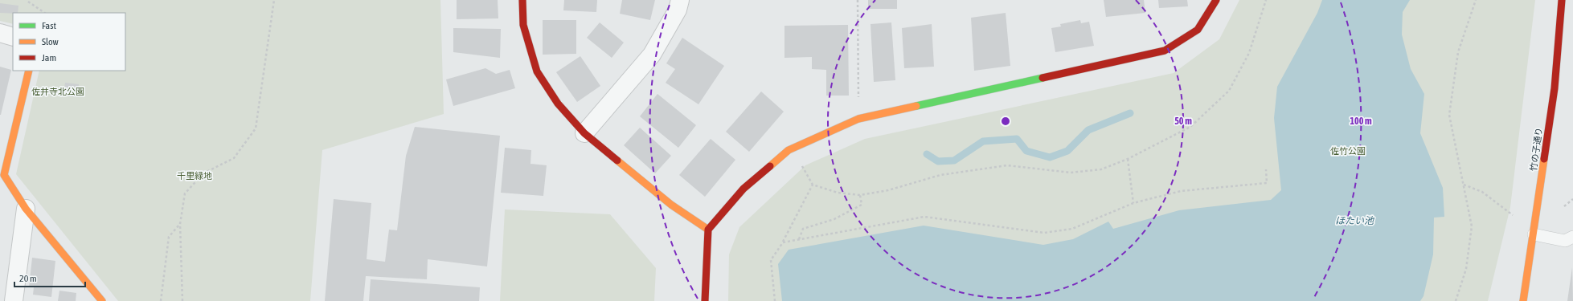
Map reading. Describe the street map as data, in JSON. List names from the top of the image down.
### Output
{
  "streets": {
    "street": ["竹の子通り"]
  },
  "water": ["ほたい池"],
  "parks": ["佐井寺北公園", "佐竹公園", "千里緑地"],
  "legend": ["Fast", "Slow", "Jam"],
  "scale_bar": "20 m",
  "rings": ["50 m", "100 m"]
}
